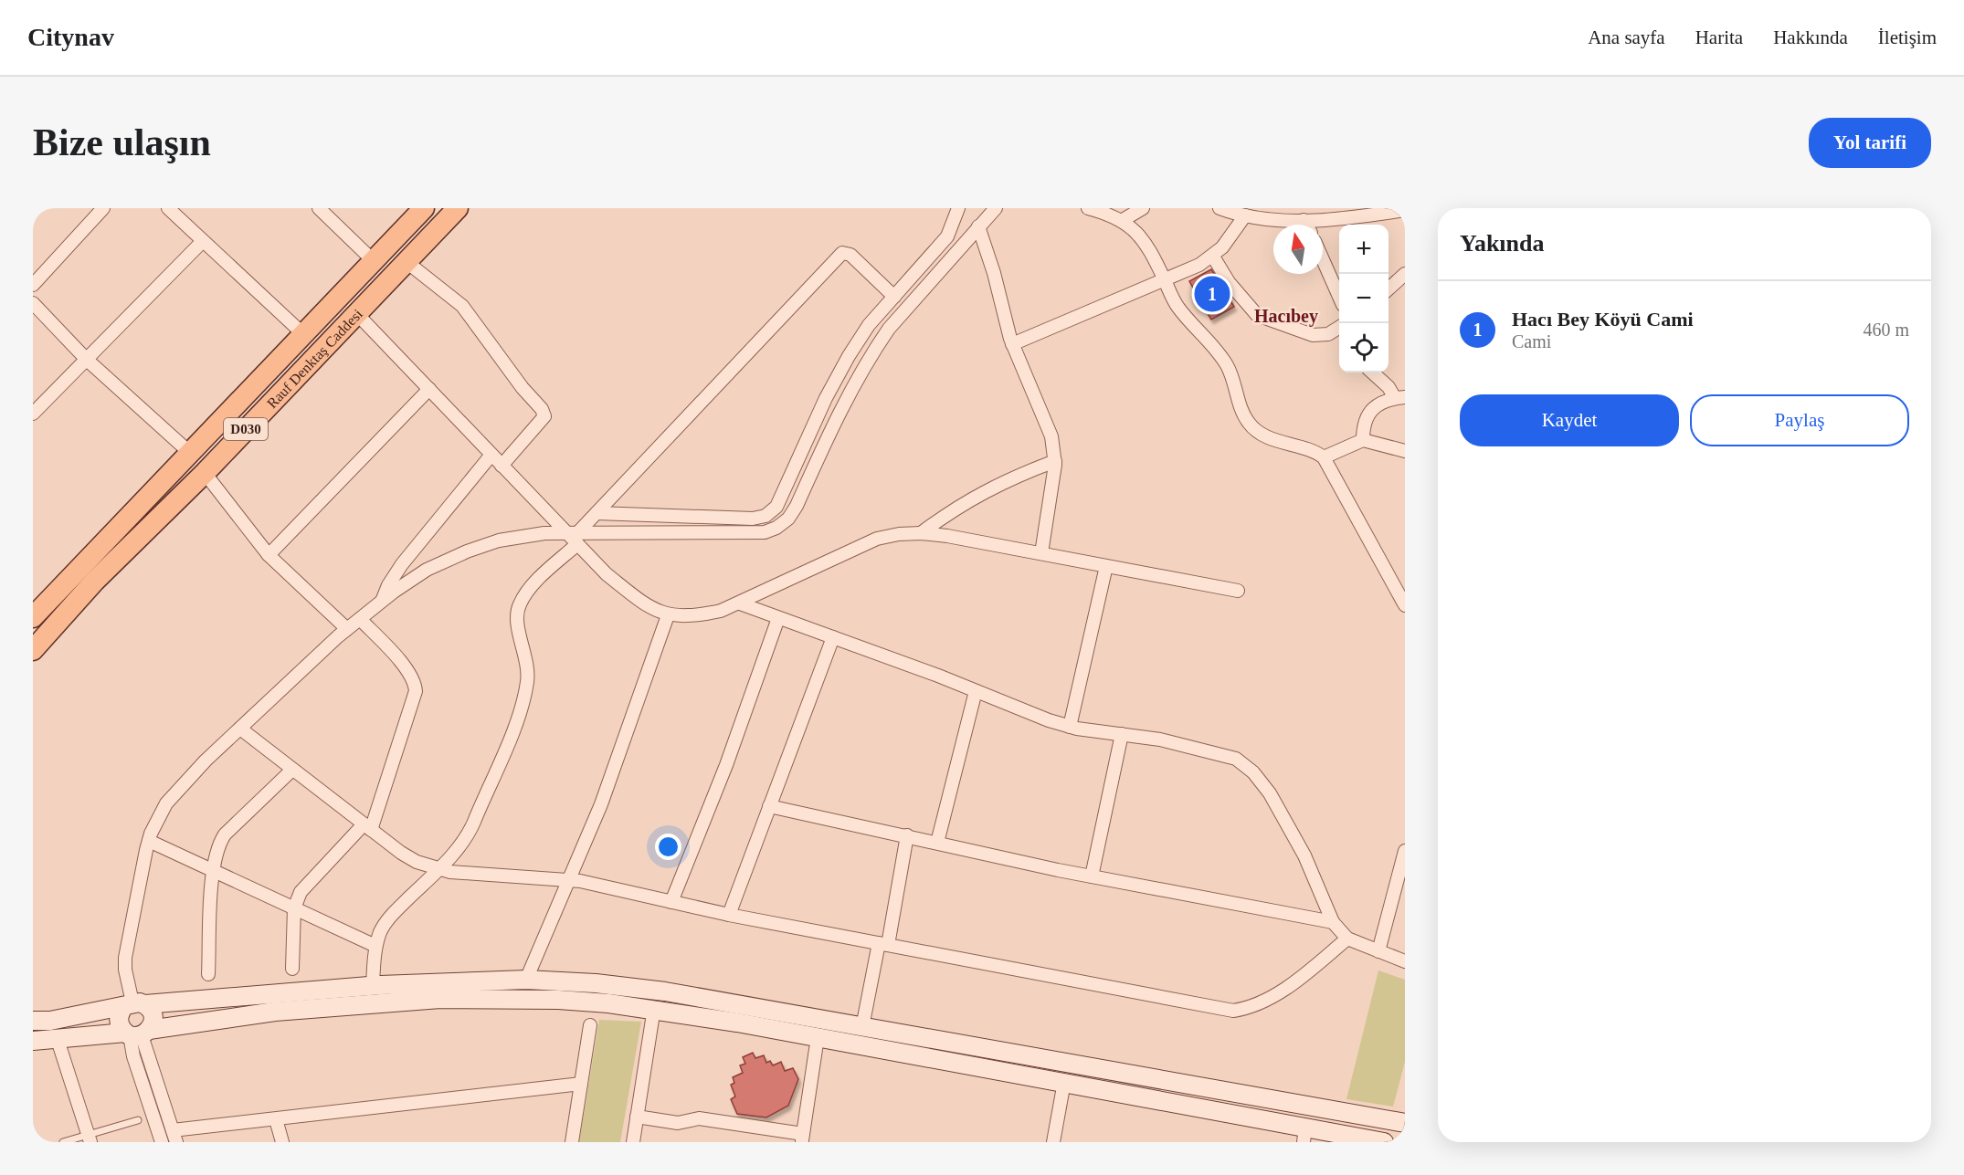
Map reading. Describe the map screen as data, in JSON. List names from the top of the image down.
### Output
{
  "streets": {
    "main road": ["Rauf Denktaş Caddesi", "D030"]
  },
  "districts": ["Hacıbey"],
  "north": "top",
  "page": {
    "header": "Citynav",
    "nav": [
      "Ana sayfa",
      "Harita",
      "Hakkında",
      "İletişim"
    ],
    "buttons": [
      "Yol tarifi",
      ["Kaydet", "Paylaş"]
    ],
    "title": "Bize ulaşın",
    "heading": "Yakında",
    "map_buttons": ["+", "−"],
    "pins": "1",
    "list": [
      {
        "mark": "1",
        "name": "Hacı Bey Köyü Cami",
        "note": "Cami",
        "value": "460 m"
      }
    ]
  }
}
